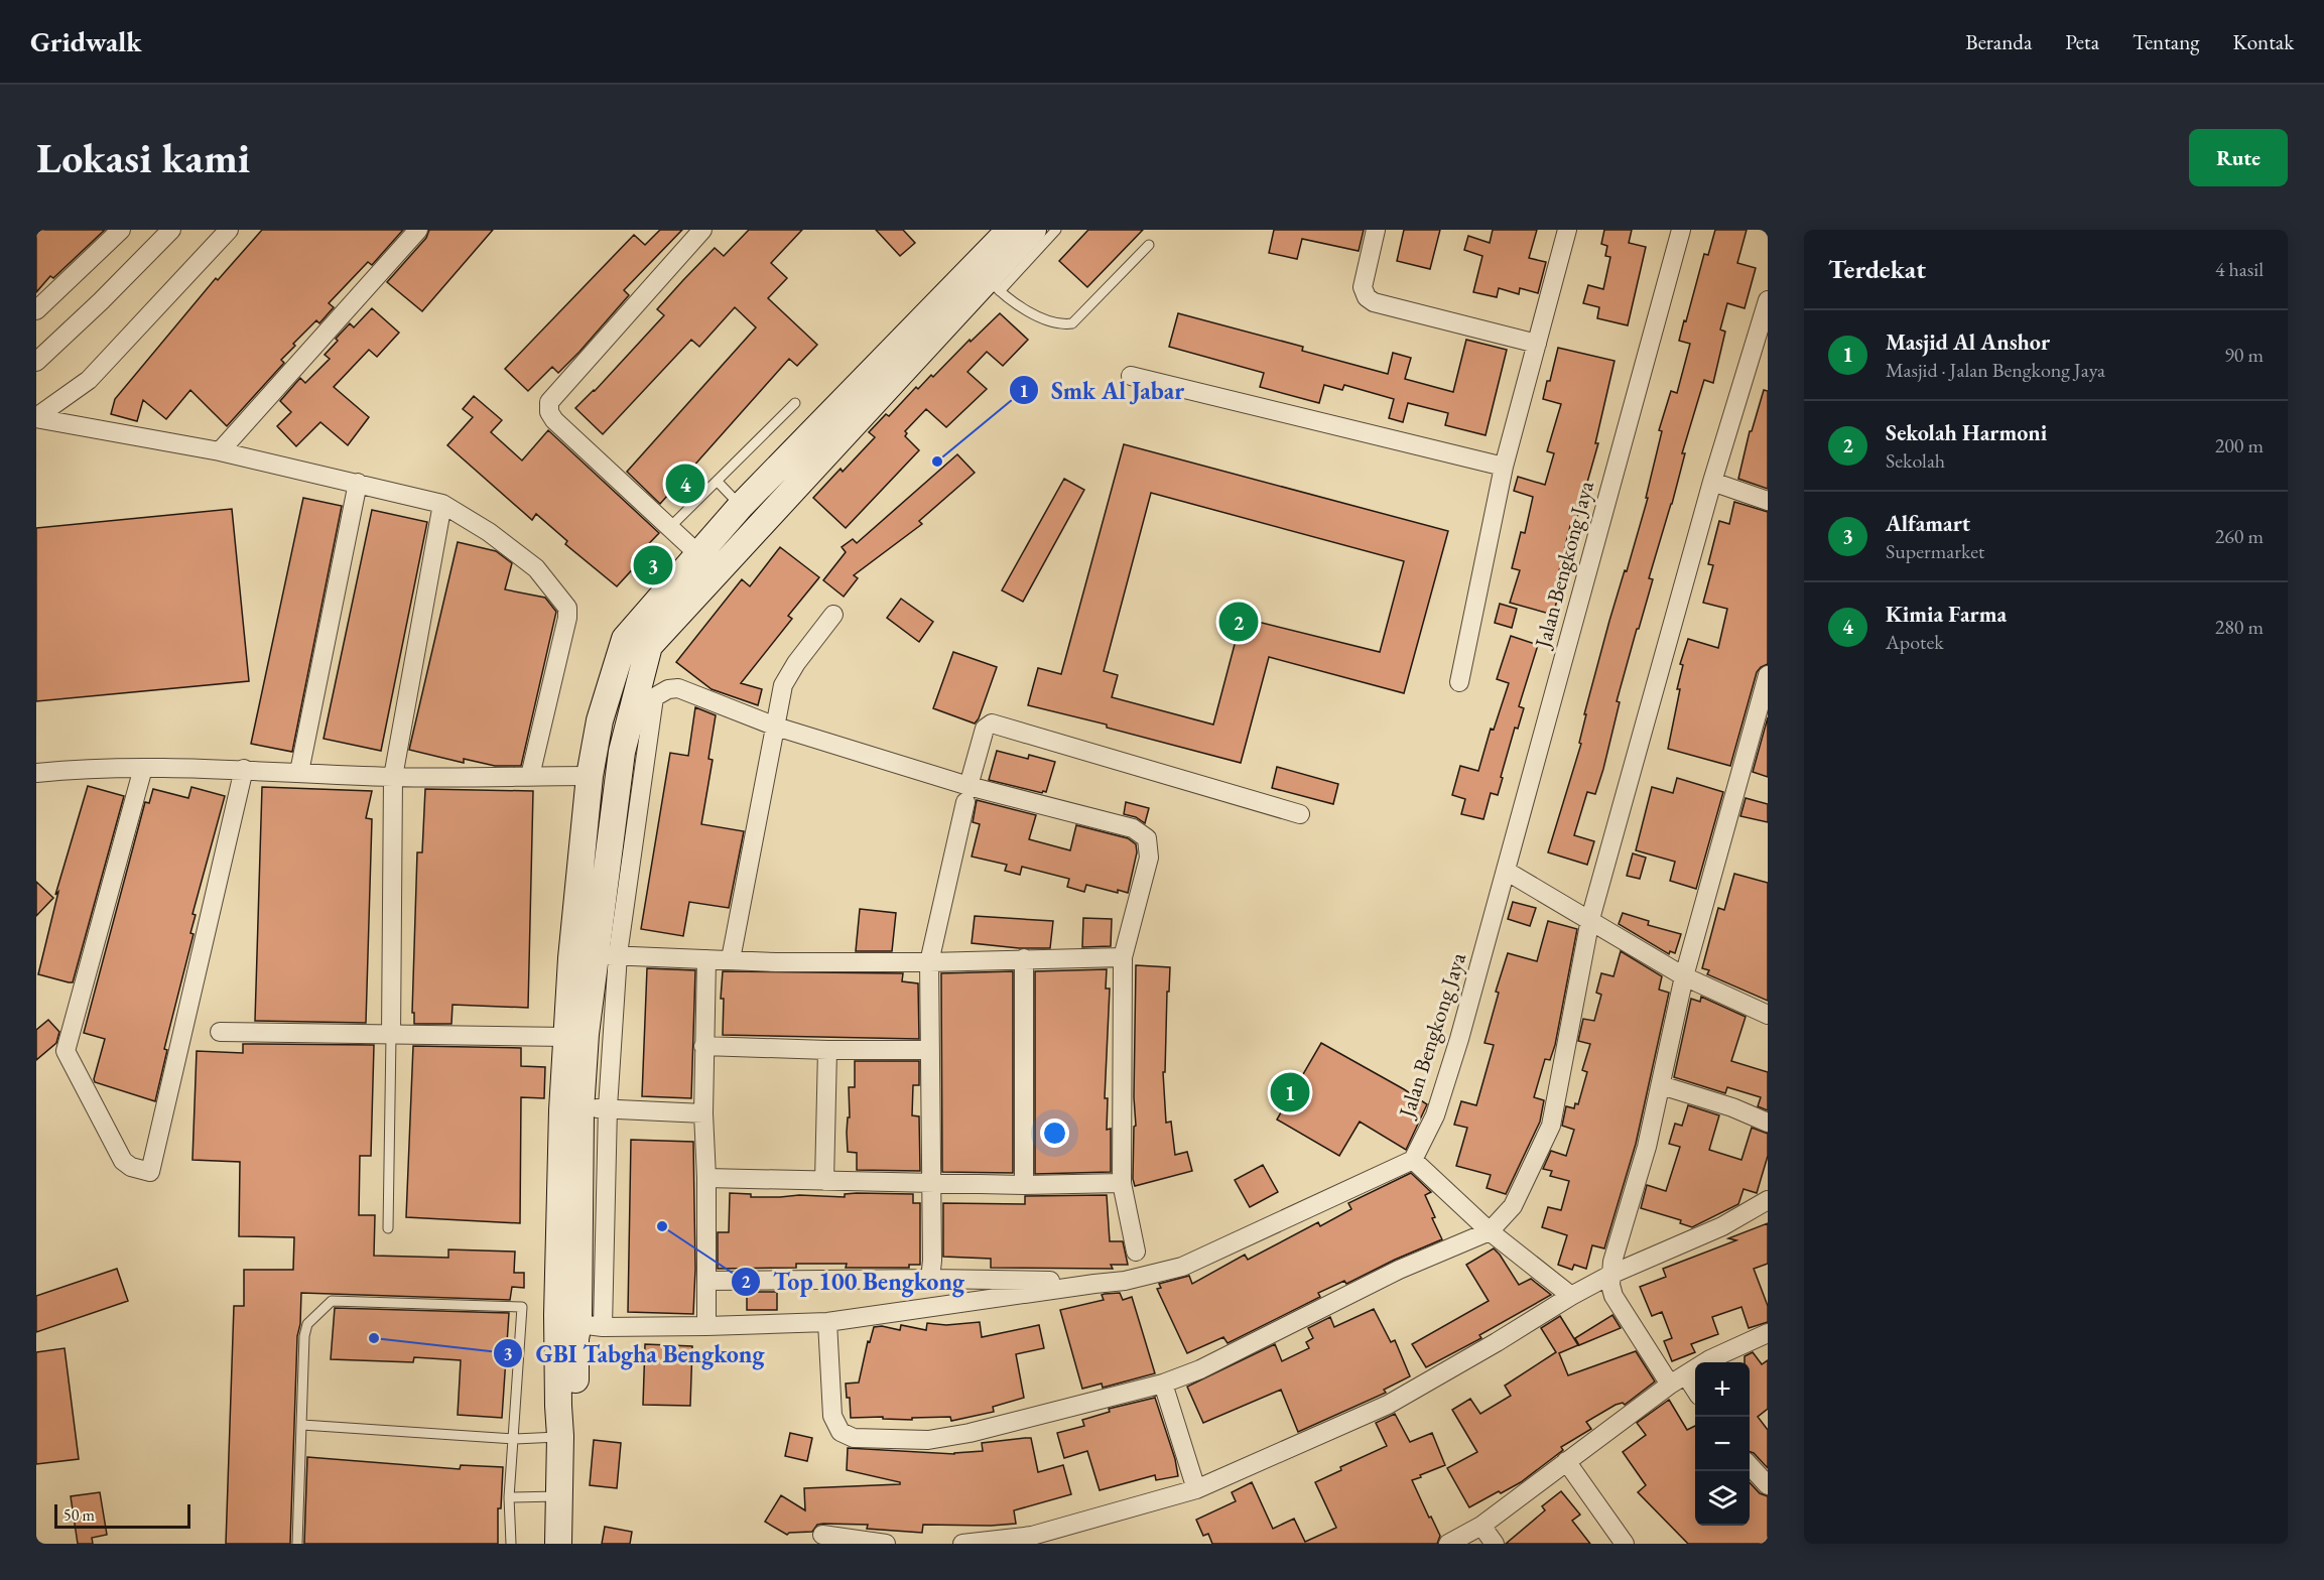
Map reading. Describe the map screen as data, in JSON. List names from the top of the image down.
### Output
{
  "streets": {
    "street": ["Jalan Bengkong Jaya"]
  },
  "places": ["Smk Al Jabar", "Top 100 Bengkong", "GBI Tabgha Bengkong"],
  "scale_bar": "50 m",
  "page": {
    "header": "Gridwalk",
    "nav": [
      "Beranda",
      "Peta",
      "Tentang",
      "Kontak"
    ],
    "buttons": "Rute",
    "title": "Lokasi kami",
    "heading": ["Terdekat", "4 hasil"],
    "list": [
      {
        "mark": "1",
        "name": "Masjid Al Anshor",
        "note": "Masjid · Jalan Bengkong Jaya",
        "value": "90 m"
      },
      {
        "mark": "2",
        "name": "Sekolah Harmoni",
        "note": "Sekolah",
        "value": "200 m"
      },
      {
        "mark": "3",
        "name": "Alfamart",
        "note": "Supermarket",
        "value": "260 m"
      },
      {
        "mark": "4",
        "name": "Kimia Farma",
        "note": "Apotek",
        "value": "280 m"
      }
    ],
    "pins": [
      "4",
      "3",
      "2",
      "1"
    ],
    "map_buttons": ["+", "−"],
    "scale": "50 m"
  }
}
